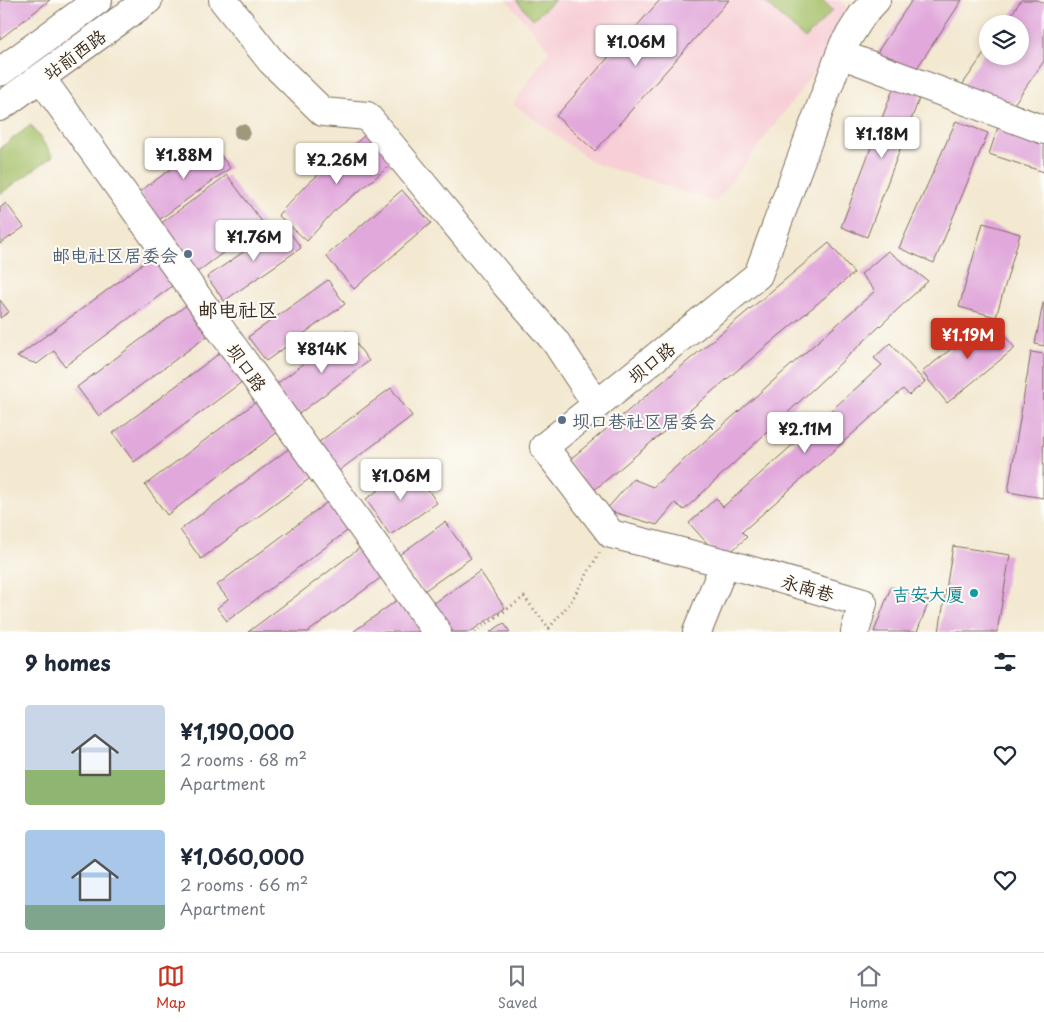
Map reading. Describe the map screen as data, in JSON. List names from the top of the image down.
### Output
{
  "streets": {
    "main road": ["站前西路", "坝口路", "永南巷"]
  },
  "crossings": [
    ["站前西路", "坝口路"]
  ],
  "districts": ["邮电社区"],
  "places": ["邮电社区居委会", "坝口巷社区居委会", "吉安大厦"],
  "page": {
    "price": [
      "¥1.06M",
      "¥1.18M",
      "¥1.88M",
      "¥2.26M",
      "¥1.76M",
      "¥1.19M",
      "¥814K",
      "¥2.11M",
      "¥1.06M"
    ],
    "heading": "9 homes",
    "list": [
      {
        "name": "¥1,190,000",
        "note": "2 rooms · 68 m² · Apartment"
      },
      {
        "name": "¥1,060,000",
        "note": "2 rooms · 66 m² · Apartment"
      }
    ],
    "tabs": ["Map", "Saved", "Home"]
  }
}
